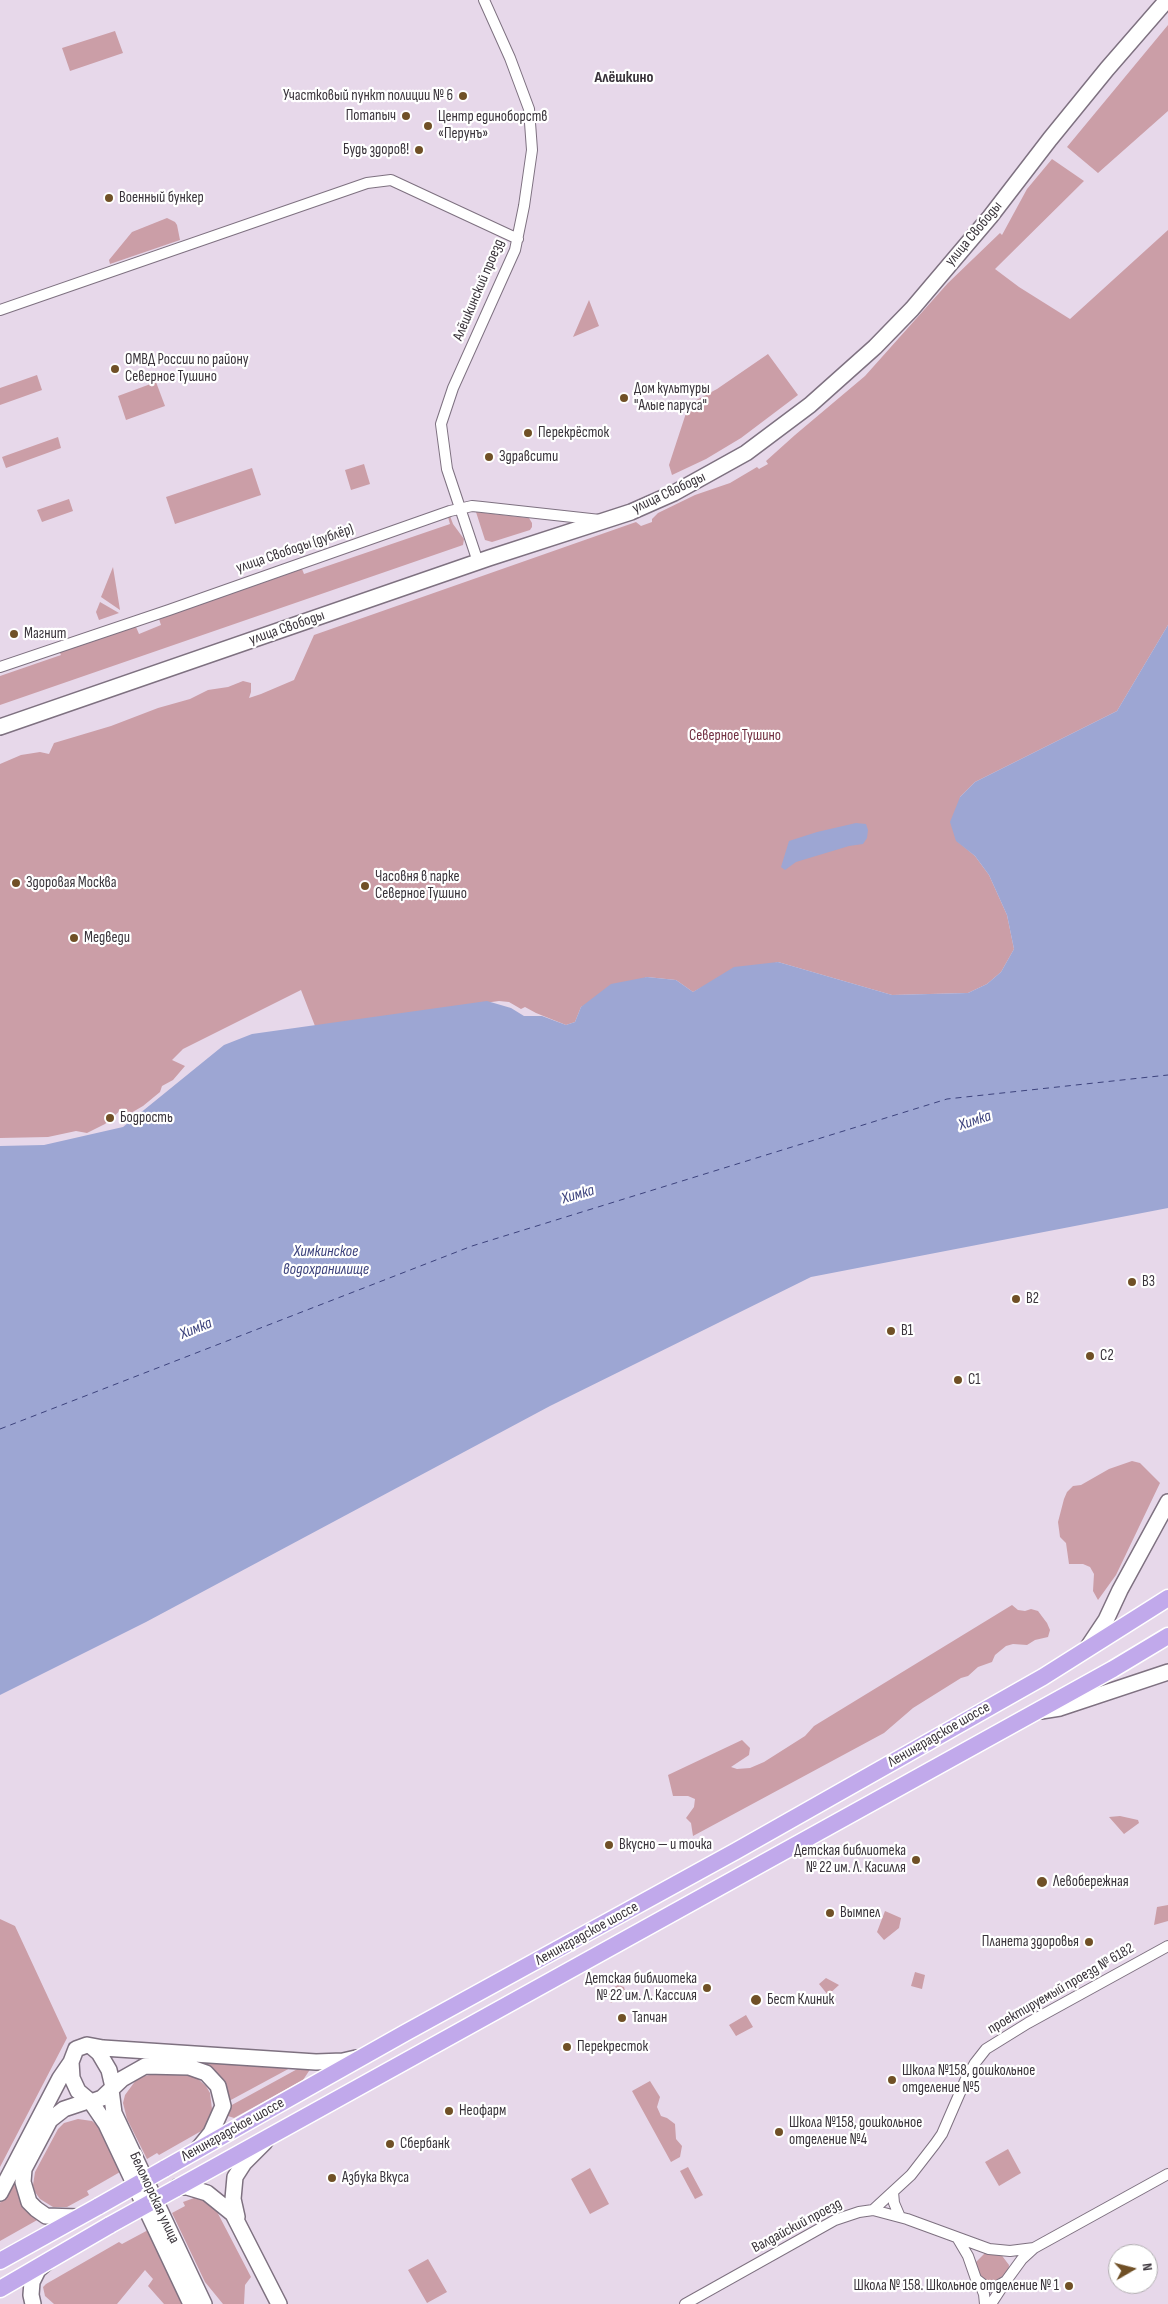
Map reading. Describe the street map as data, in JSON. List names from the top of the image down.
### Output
{
  "streets": {
    "main road": ["улица Свободы", "Ленинградское шоссе", "Беломорская улица"],
    "street": [
      "Алёшкинский проезд",
      "улица Свободы (дублёр)",
      "проектируемый проезд № 6182",
      "Валдайский проезд"
    ]
  },
  "crossings": [
    ["улица Свободы", "Алёшкинский проезд"],
    ["улица Свободы", "улица Свободы (дублёр)"],
    ["Алёшкинский проезд", "улица Свободы (дублёр)"],
    ["проектируемый проезд № 6182", "Валдайский проезд"]
  ],
  "districts": ["Алёшкино"],
  "water": ["Химка", "Химкинское водохранилище"],
  "parks": ["Северное Тушино"],
  "places": [
    "Участковый пункт полиции № 6",
    "Потапыч",
    "Центр единоборств «Перунъ»",
    "Будь здоров!",
    "Военный бункер",
    "ОМВД России по району Северное Тушино",
    "Дом культуры \"Алые паруса\"",
    "Перекрёсток",
    "Здравсити",
    "Магнит",
    "Здоровая Москва",
    "Часовня в парке Северное Тушино",
    "Медведи",
    "Бодрость",
    "B3",
    "B2",
    "B1",
    "C2",
    "C1",
    "Вкусно — и точка",
    "Детская библиотека № 22 им. Л. Касилля",
    "Левобережная",
    "Вымпел",
    "Планета здоровья",
    "Детская библиотека № 22 им. Л. Кассиля",
    "Бест Клиник",
    "Тапчан",
    "Перекресток",
    "Школа №158, дошкольное отделение №5",
    "Неофарм",
    "Школа №158, дошкольное отделение №4",
    "Сбербанк",
    "Азбука Вкуса",
    "Школа № 158. Школьное отделение № 1"
  ],
  "north": "right"
}
